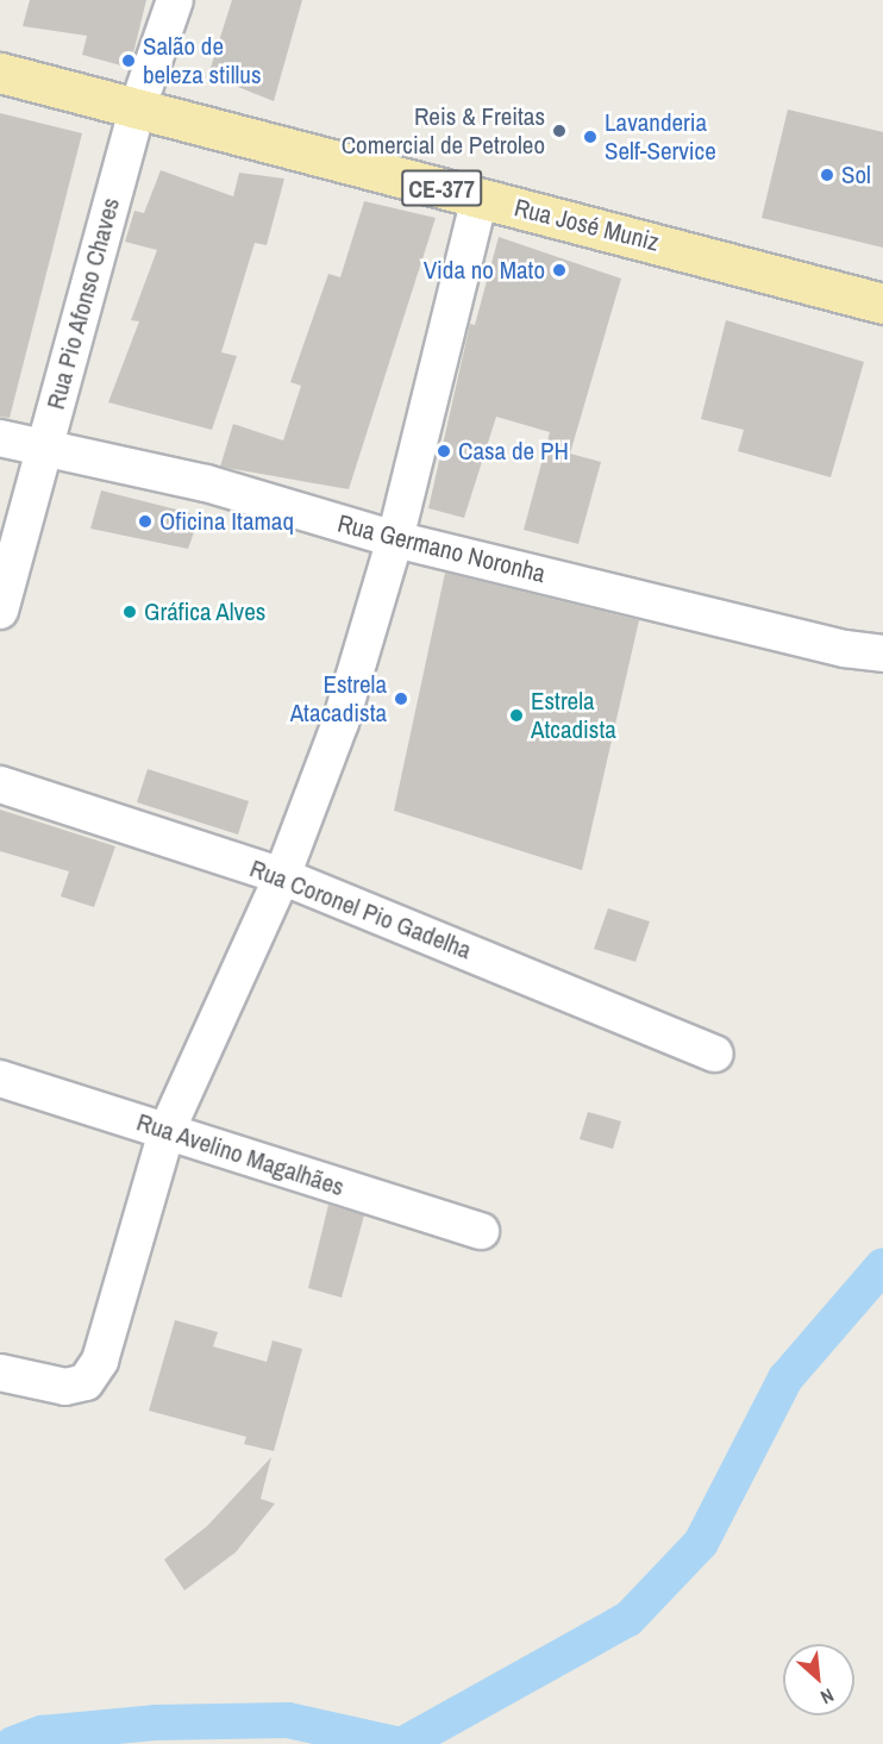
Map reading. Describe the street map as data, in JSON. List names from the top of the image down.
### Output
{
  "streets": {
    "main road": ["CE-377", "Rua José Muniz"],
    "street": [
      "Rua Pio Afonso Chaves",
      "Rua Germano Noronha",
      "Rua Coronel Pio Gadelha",
      "Rua Avelino Magalhães"
    ]
  },
  "crossings": [
    ["Rua José Muniz", "Rua Pio Afonso Chaves"],
    ["Rua Pio Afonso Chaves", "Rua Germano Noronha"]
  ],
  "places": [
    "Salão de beleza stillus",
    "Reis & Freitas Comercial de Petroleo",
    "Lavanderia Self-Service",
    "Sol",
    "Vida no Mato",
    "Casa de PH",
    "Oficina Itamaq",
    "Gráfica Alves",
    "Estrela Atacadista",
    "Estrela Atcadista"
  ],
  "north": "bottom right"
}
